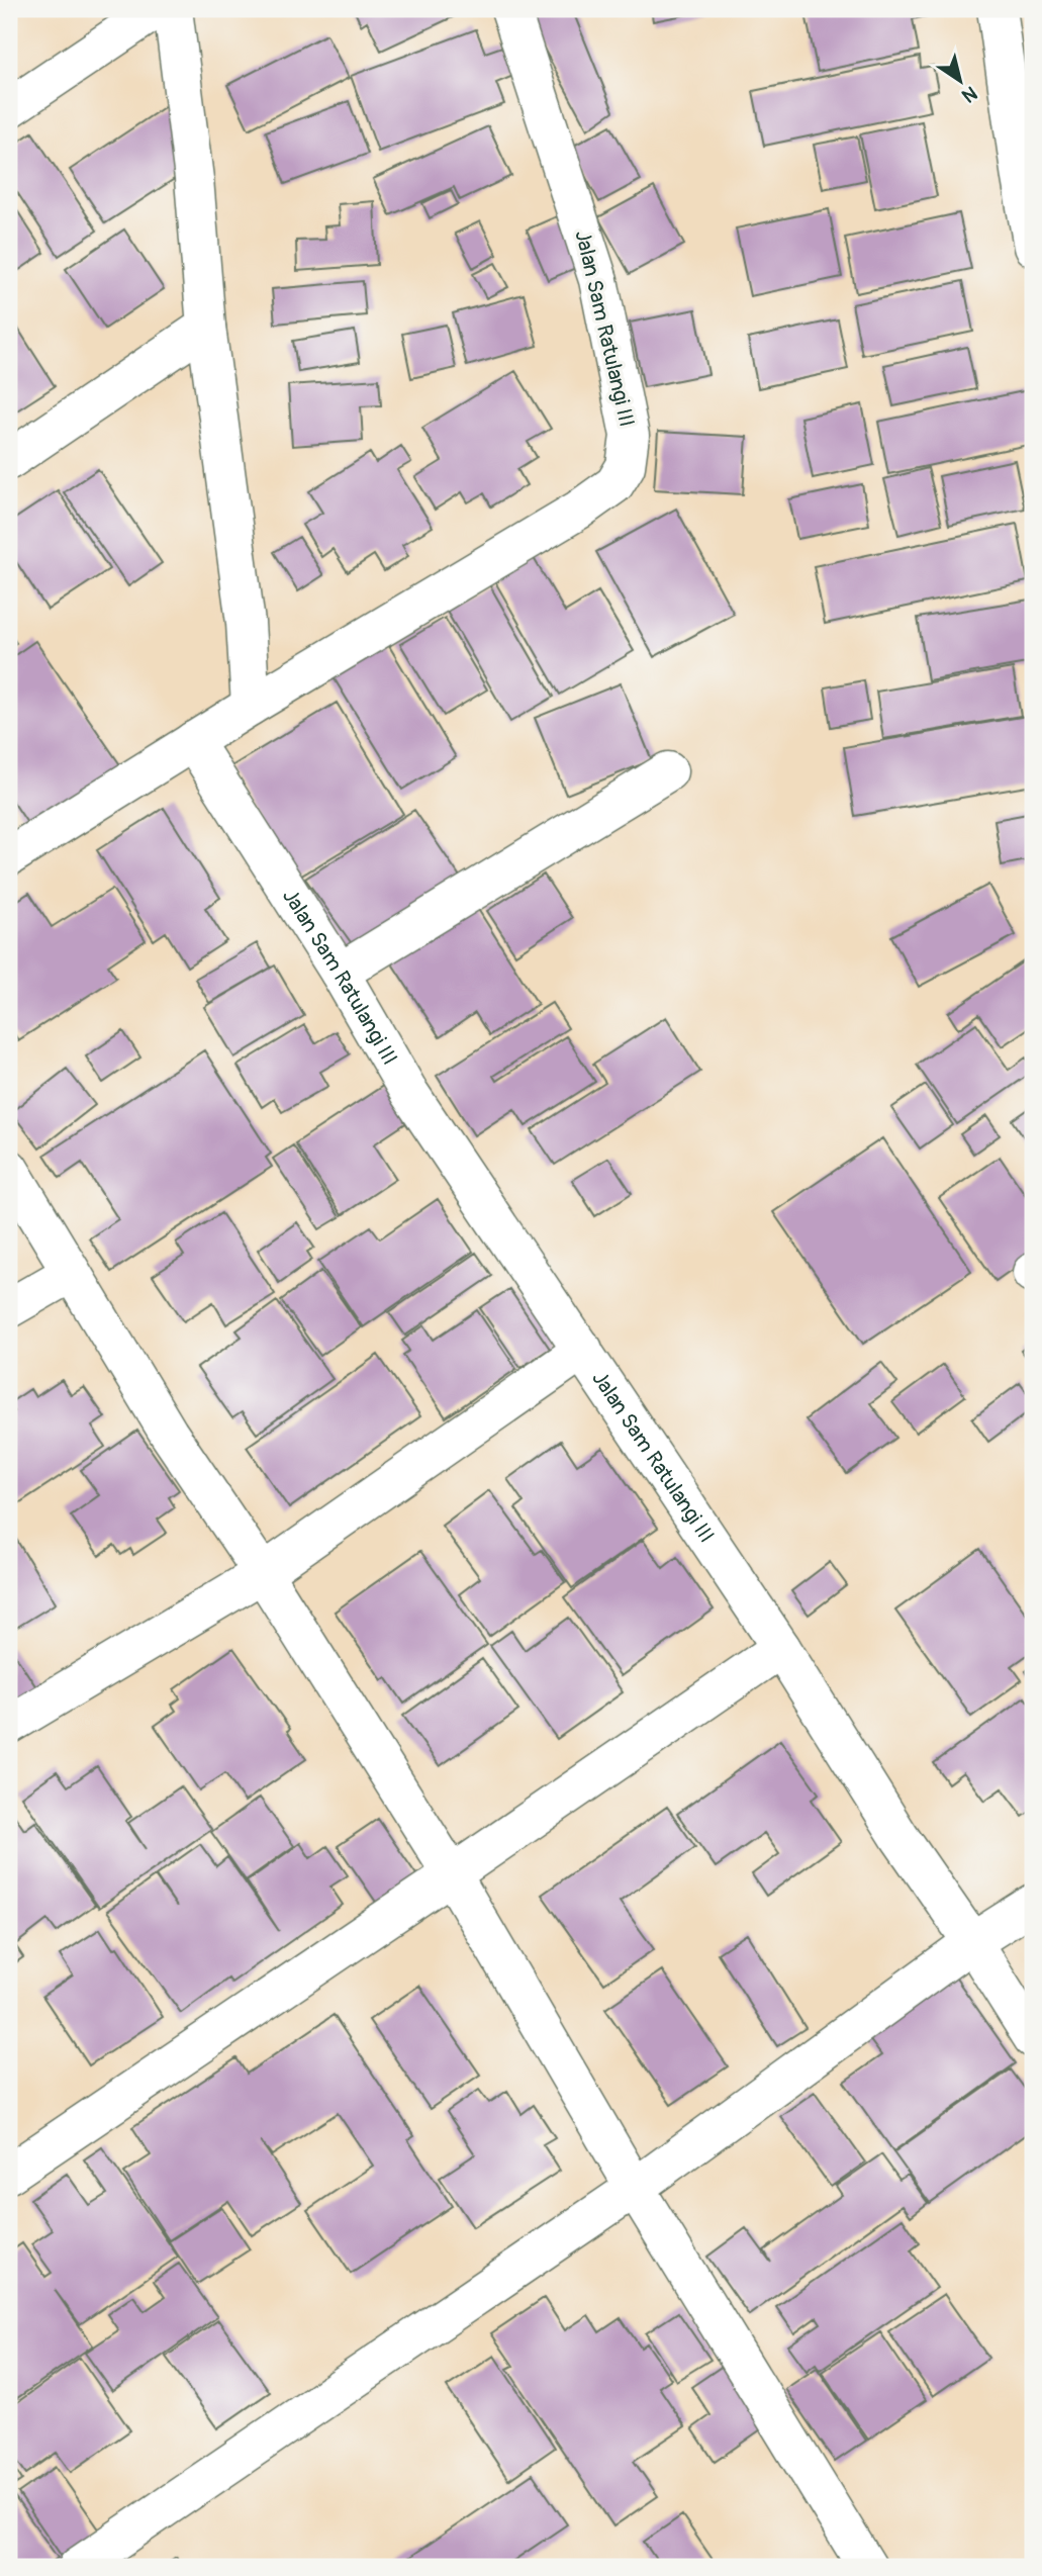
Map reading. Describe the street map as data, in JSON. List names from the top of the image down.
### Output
{
  "streets": {
    "street": ["Jalan Sam Ratulangi III"]
  },
  "north": "bottom right"
}
